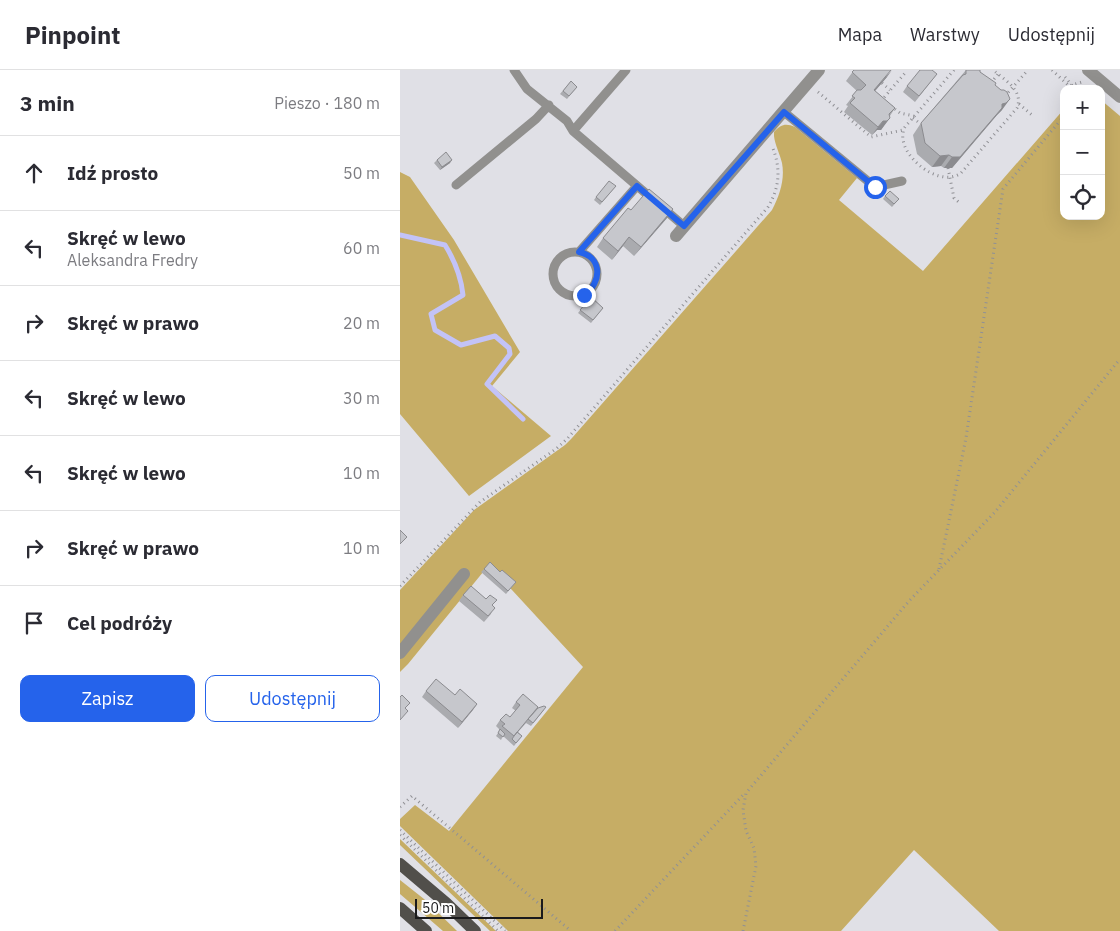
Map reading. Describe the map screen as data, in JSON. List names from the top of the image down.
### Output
{
  "scale_bar": "50 m",
  "page": {
    "header": "Pinpoint",
    "nav": ["Mapa", "Warstwy", "Udostępnij"],
    "heading": ["3 min", "Pieszo · 180 m"],
    "map_buttons": ["+", "−"],
    "list": [
      ["Idź prosto", "50 m"],
      ["Skręć w lewo", "Aleksandra Fredry", "60 m"],
      ["Skręć w prawo", "20 m"],
      ["Skręć w lewo", "30 m"],
      ["Skręć w lewo", "10 m"],
      ["Skręć w prawo", "10 m"],
      "Cel podróży"
    ],
    "buttons": ["Zapisz", "Udostępnij"],
    "scale": "50 m"
  }
}
